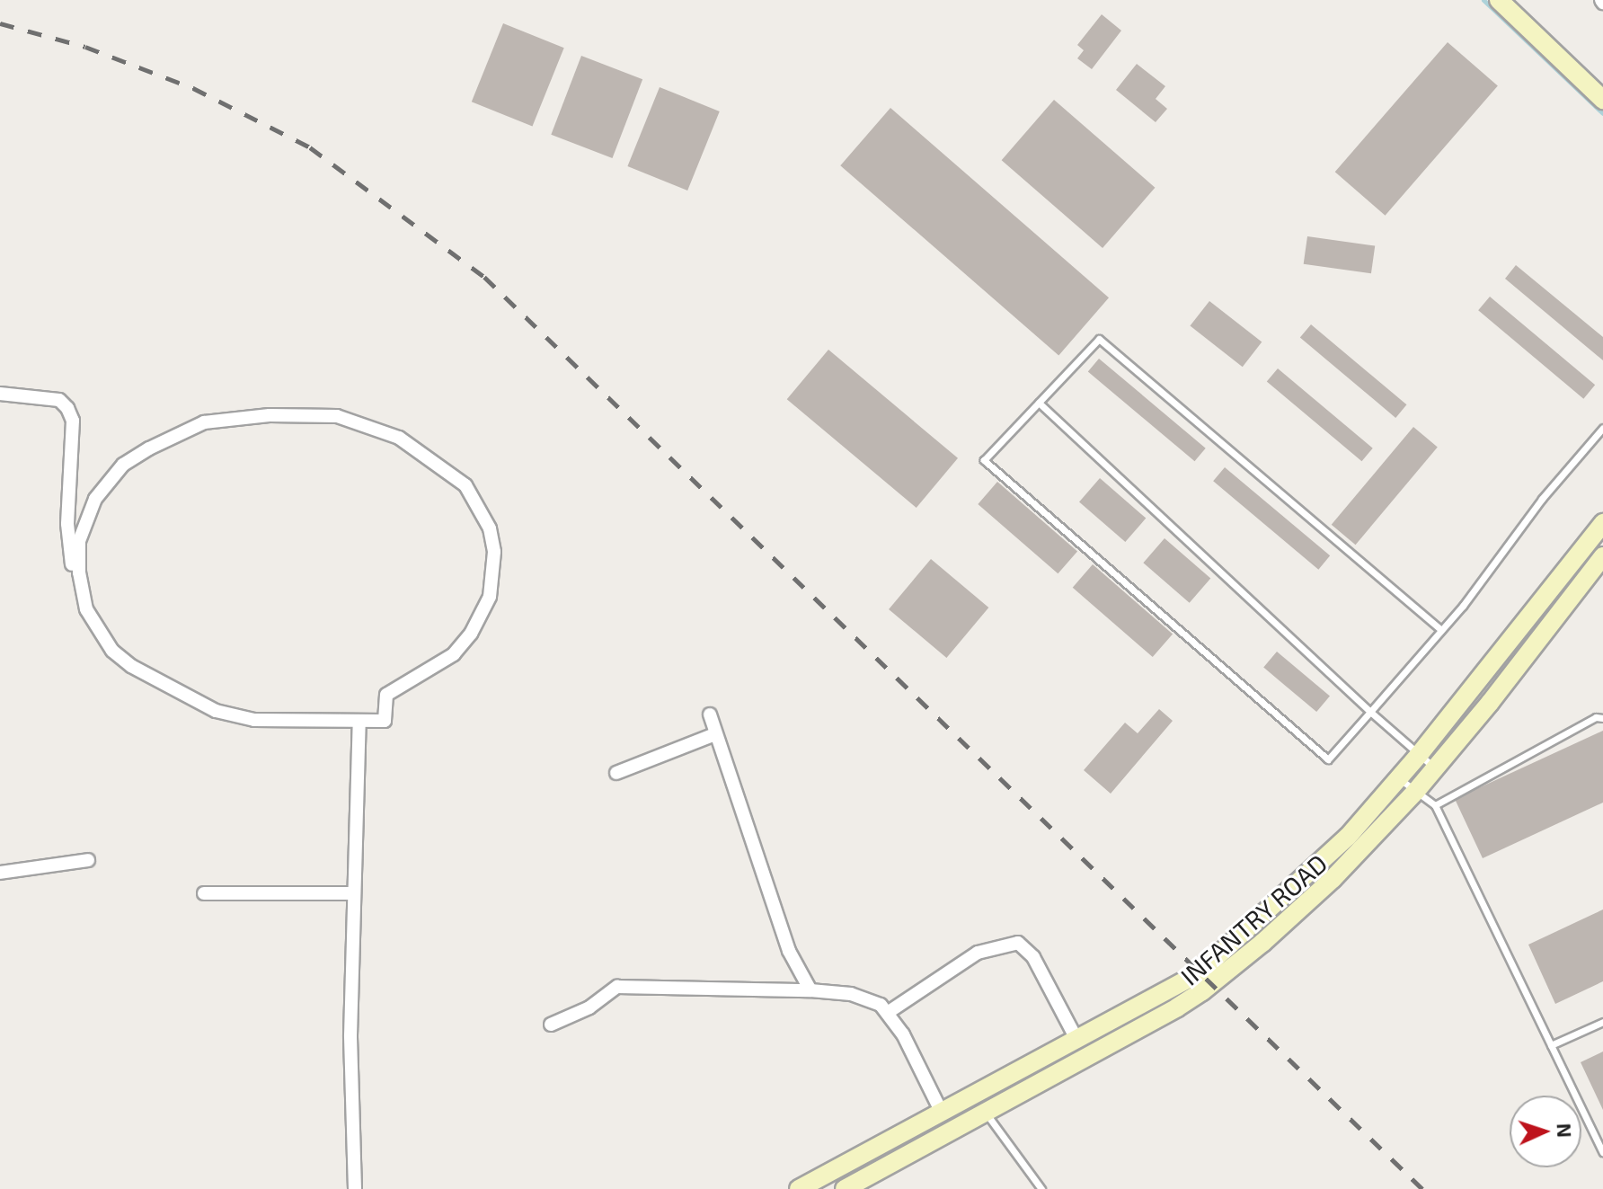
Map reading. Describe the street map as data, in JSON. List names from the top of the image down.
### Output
{
  "streets": {
    "main road": ["INFANTRY ROAD"]
  },
  "north": "right"
}
